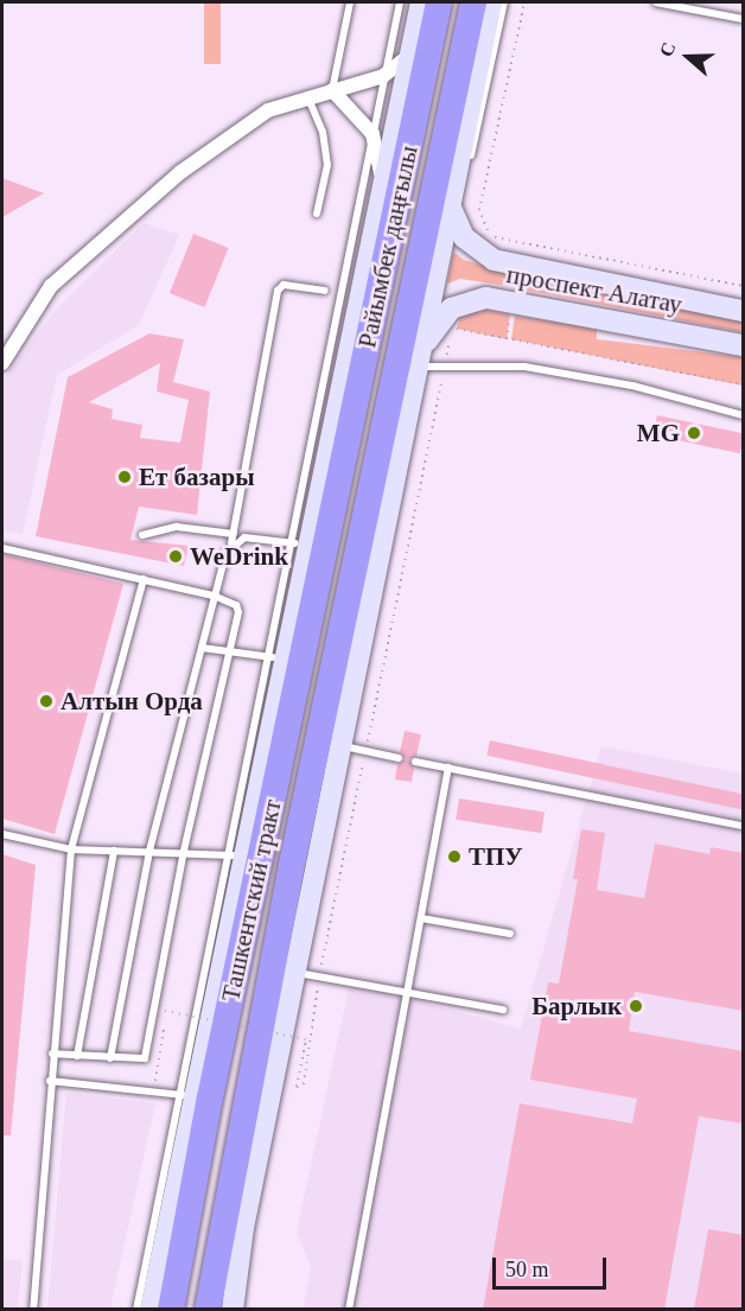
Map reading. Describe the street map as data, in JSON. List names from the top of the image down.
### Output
{
  "streets": {
    "highway": ["Райымбек даңғылы", "Ташкентский тракт"],
    "main road": ["проспект Алатау"]
  },
  "crossings": [
    ["Райымбек даңғылы", "проспект Алатау"],
    ["Райымбек даңғылы", "Ташкентский тракт"]
  ],
  "places": [
    "MG",
    "Ет базары",
    "WeDrink",
    "Алтын Орда",
    "ТПУ",
    "Барлык"
  ],
  "scale_bar": "50 m",
  "north": "left"
}
